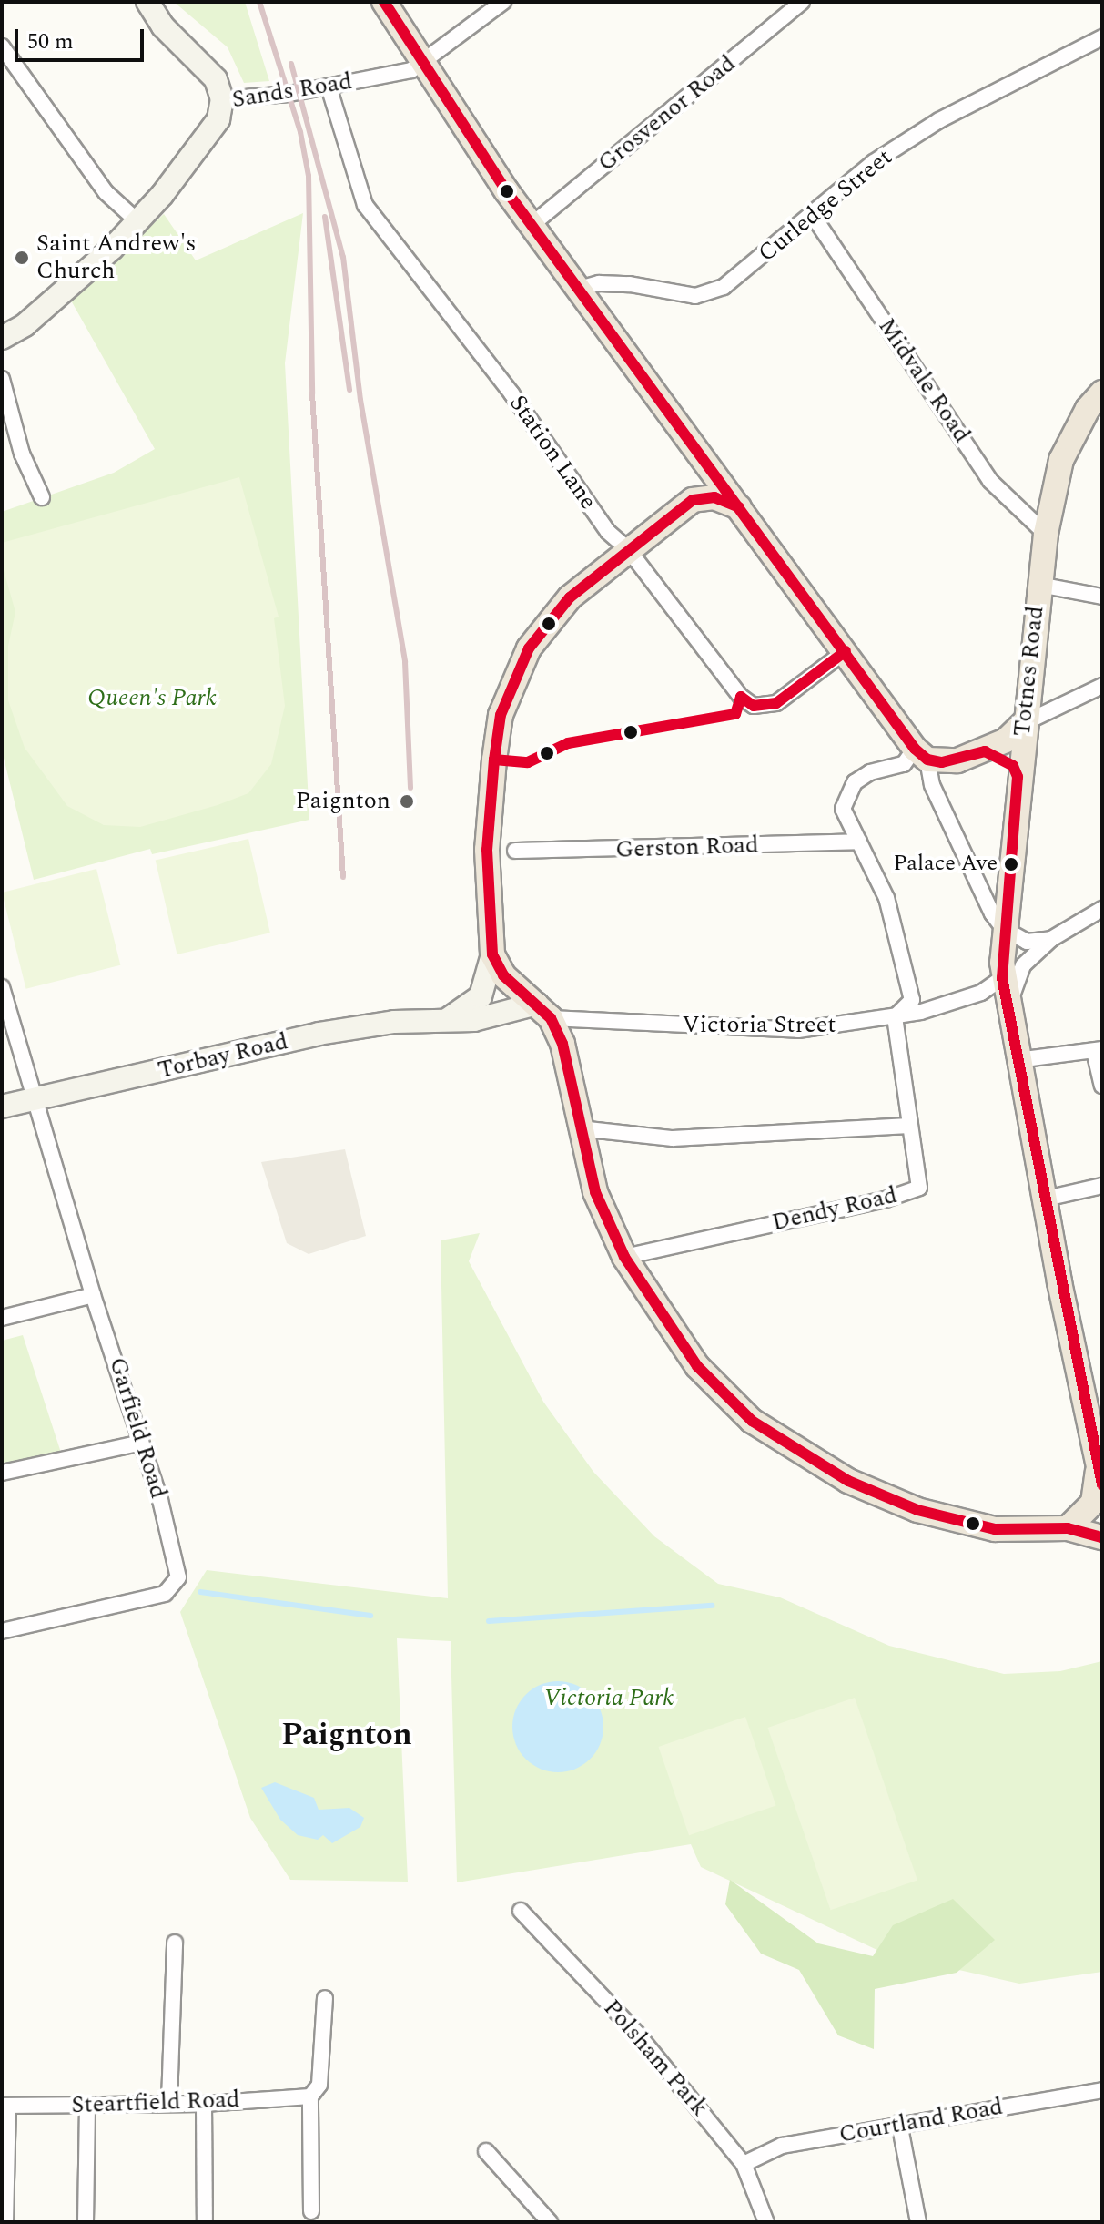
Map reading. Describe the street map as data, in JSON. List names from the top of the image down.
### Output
{
  "streets": {
    "main road": ["Sands Road", "Totnes Road", "Torbay Road"],
    "street": [
      "Grosvenor Road",
      "Curledge Street",
      "Midvale Road",
      "Station Lane",
      "Gerston Road",
      "Victoria Street",
      "Dendy Road",
      "Garfield Road",
      "Polsham Park",
      "Steartfield Road",
      "Courtland Road"
    ]
  },
  "crossings": [
    ["Sands Road", "Station Lane"],
    ["Curledge Street", "Midvale Road"],
    ["Midvale Road", "Totnes Road"],
    ["Totnes Road", "Victoria Street"],
    ["Victoria Street", "Torbay Road"],
    ["Victoria Street", "Dendy Road"],
    ["Torbay Road", "Garfield Road"],
    ["Polsham Park", "Courtland Road"]
  ],
  "districts": ["Paignton"],
  "parks": ["Queen's Park", "Victoria Park"],
  "places": ["Saint Andrew's Church", "Paignton", "Palace Ave"],
  "scale_bar": "50 m"
}
